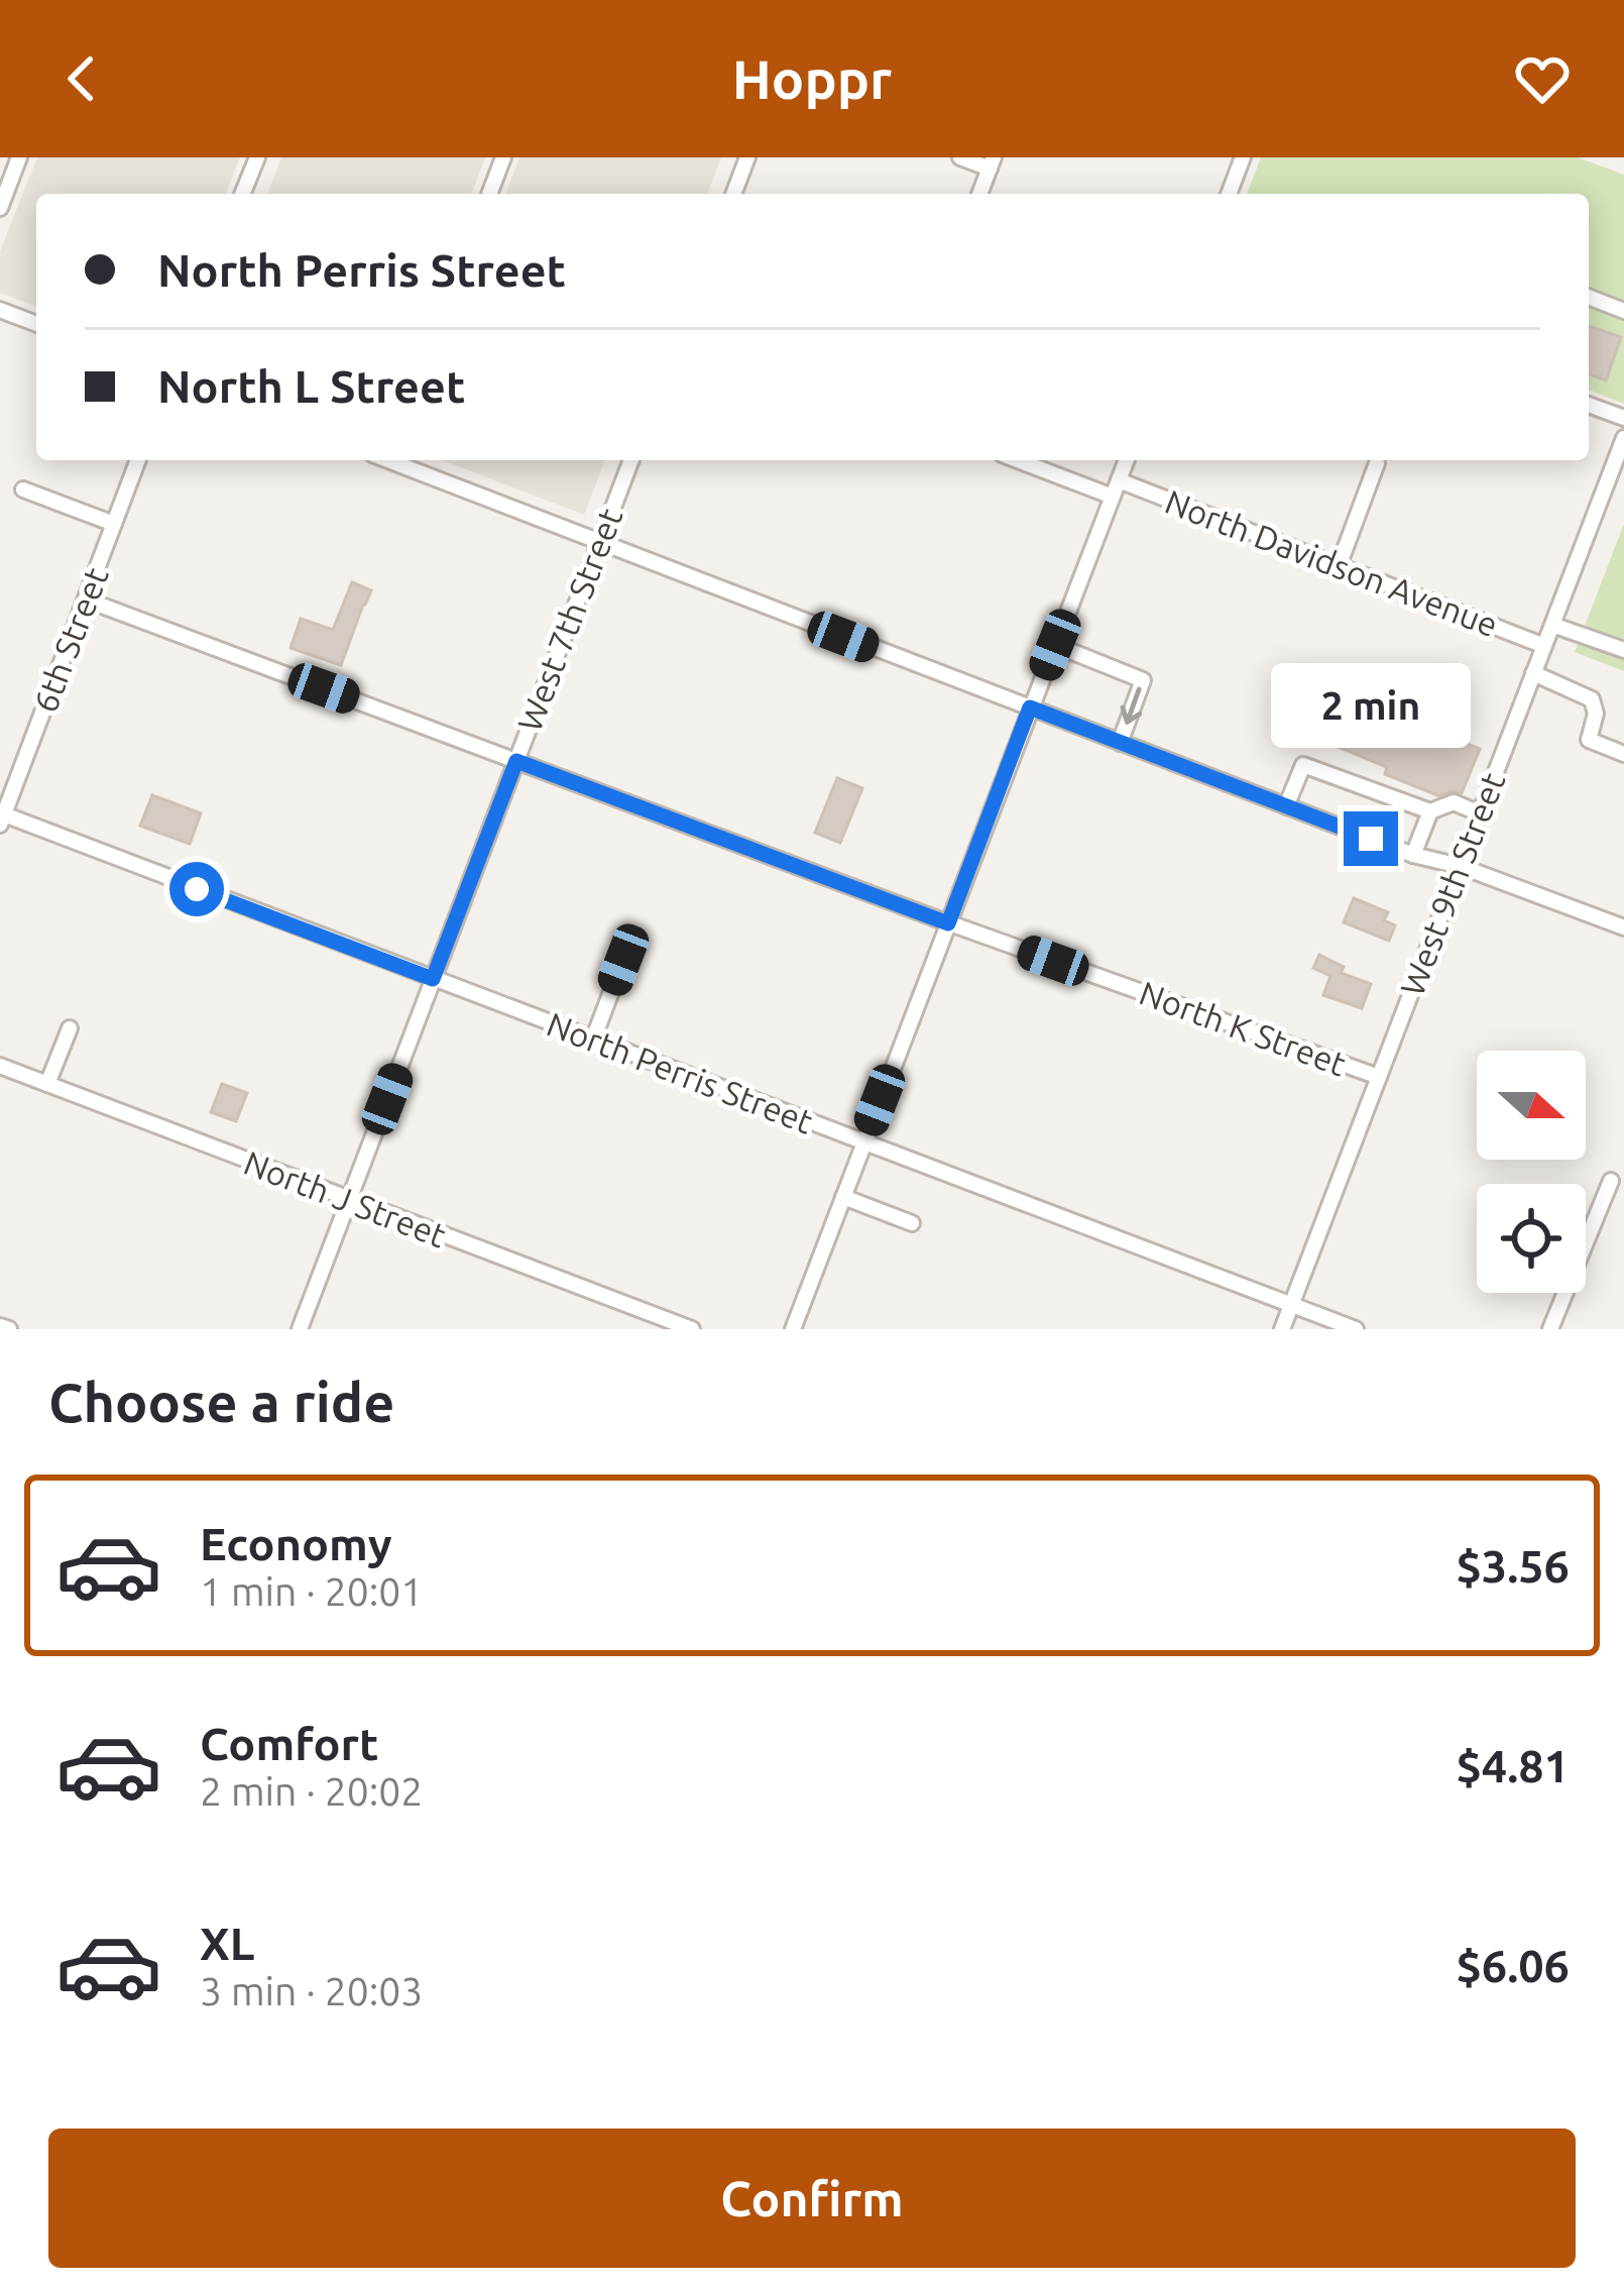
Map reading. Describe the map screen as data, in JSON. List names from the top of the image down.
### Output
{
  "streets": {
    "street": [
      "North Davidson Avenue",
      "West 7th Street",
      "6th Street",
      "West 9th Street",
      "North K Street",
      "North Perris Street",
      "North J Street"
    ]
  },
  "crossings": [
    ["North Davidson Avenue", "West 9th Street"],
    ["West 7th Street", "North K Street"],
    ["West 7th Street", "North Perris Street"],
    ["West 7th Street", "North J Street"],
    ["6th Street", "North K Street"],
    ["6th Street", "North Perris Street"],
    ["West 9th Street", "North K Street"],
    ["West 9th Street", "North Perris Street"]
  ],
  "north": "right",
  "page": {
    "header": "Hoppr",
    "banner": ["North Perris Street", "North L Street"],
    "bubble": "2 min",
    "heading": "Choose a ride",
    "list": [
      {
        "name": "Economy",
        "note": "1 min · 20:01",
        "value": "$3.56"
      },
      {
        "name": "Comfort",
        "note": "2 min · 20:02",
        "value": "$4.81"
      },
      {
        "name": "XL",
        "note": "3 min · 20:03",
        "value": "$6.06"
      }
    ],
    "buttons": "Confirm"
  }
}
